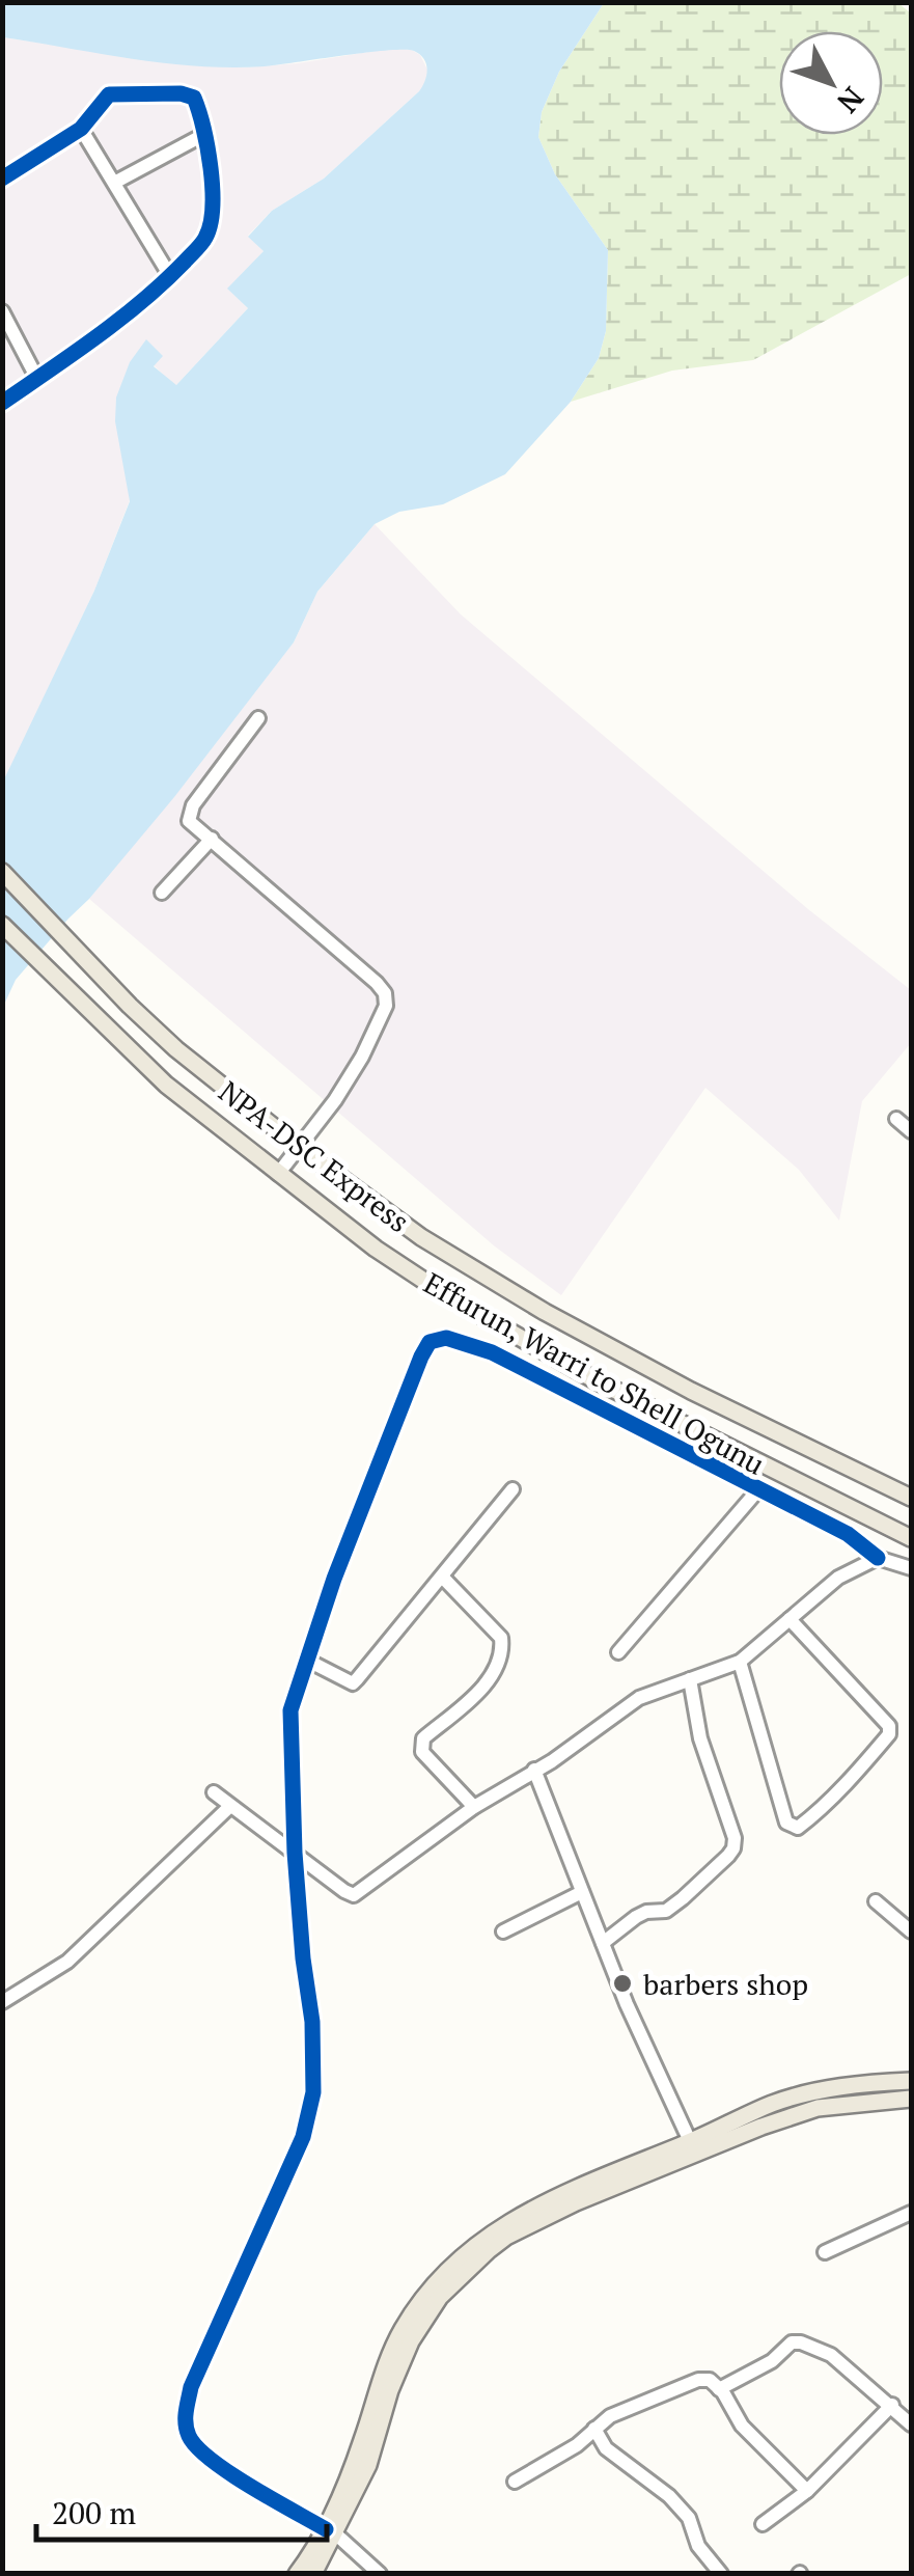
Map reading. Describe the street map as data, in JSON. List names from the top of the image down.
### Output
{
  "streets": {
    "main road": ["NPA-DSC Express", "Effurun, Warri to Shell Ogunu"]
  },
  "places": ["barbers shop"],
  "scale_bar": "200 m",
  "north": "bottom right"
}
